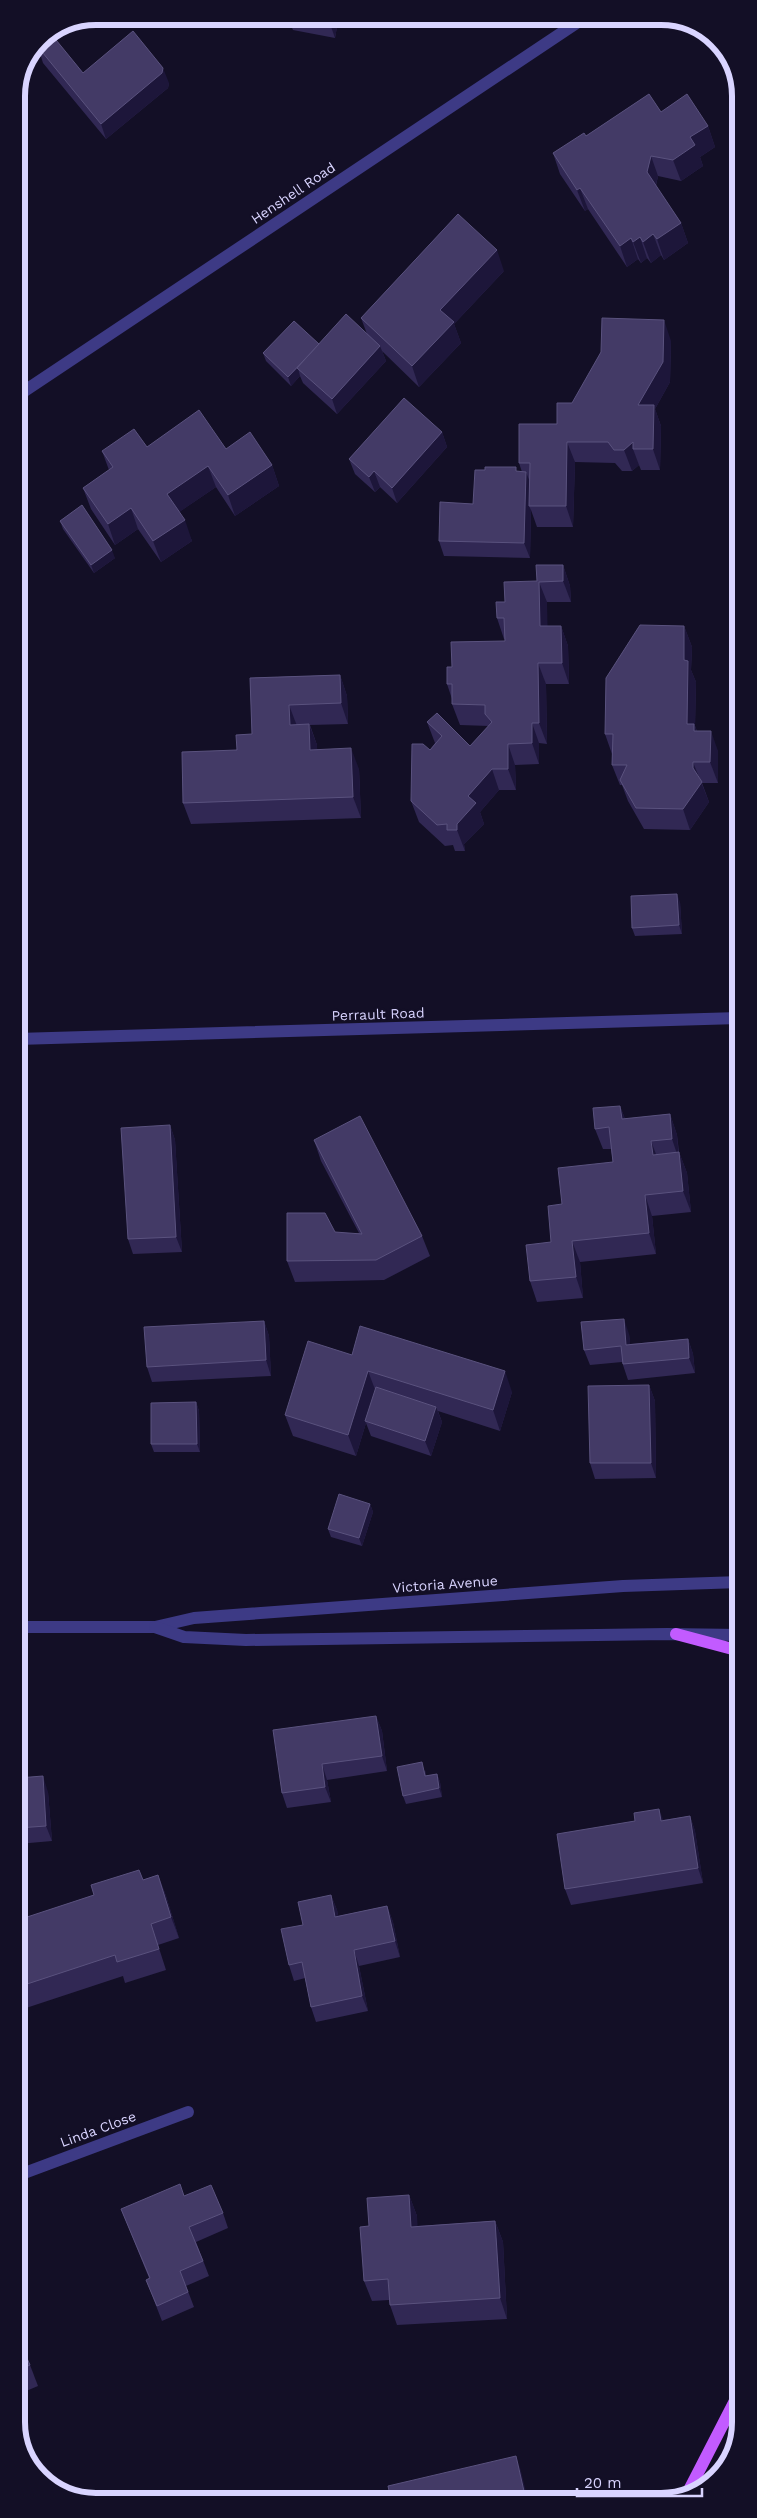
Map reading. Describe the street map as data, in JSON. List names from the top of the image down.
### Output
{
  "streets": {
    "street": [
      "Henshell Road",
      "Perrault Road",
      "Victoria Avenue",
      "Linda Close"
    ]
  },
  "scale_bar": "20 m"
}
